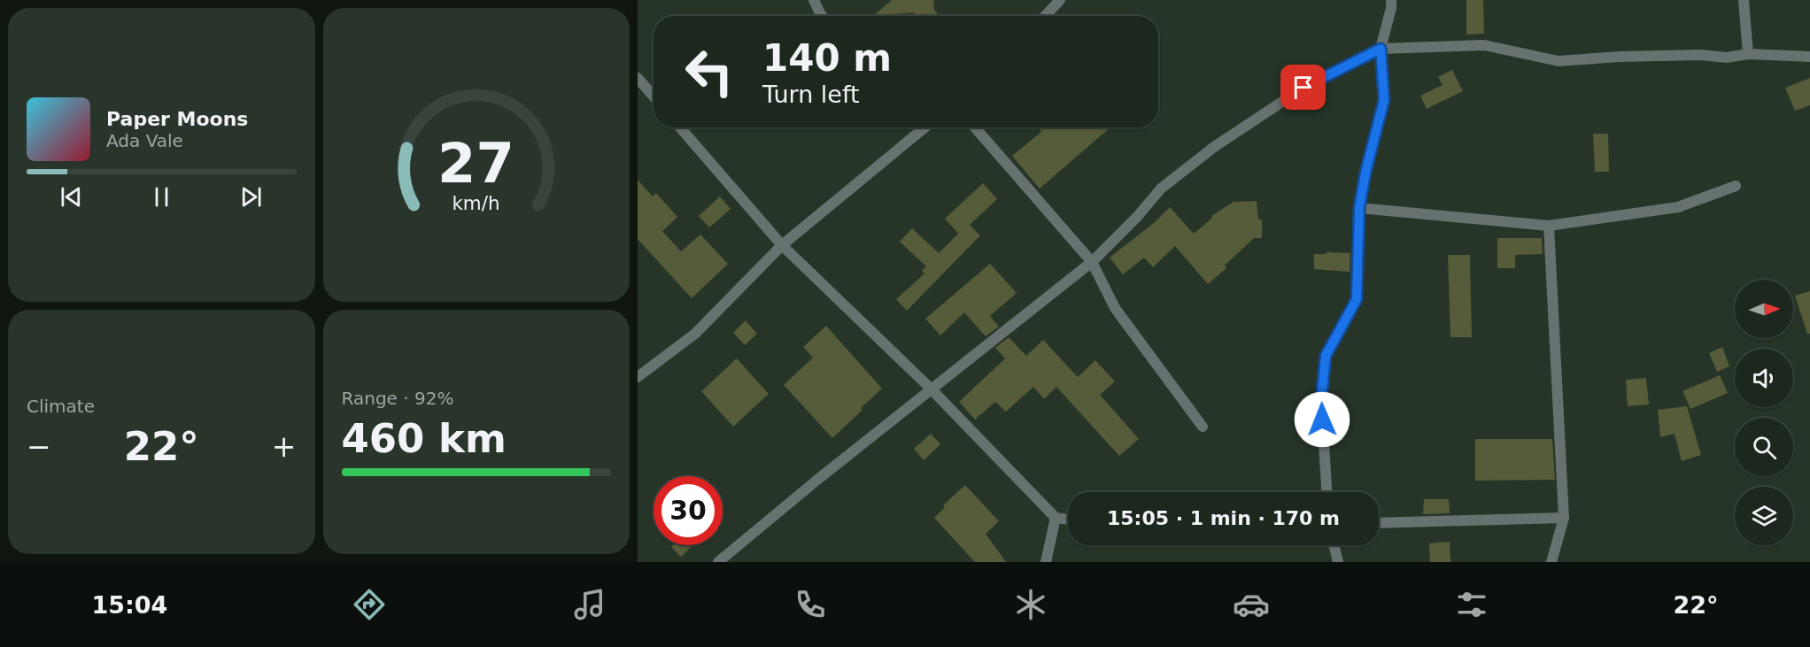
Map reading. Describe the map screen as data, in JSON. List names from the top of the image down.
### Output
{
  "north": "right",
  "page": {
    "turn": ["140 m", "Turn left"],
    "song": ["Paper Moons", "Ada Vale"],
    "tile": [
      "Climate",
      ["Range · 92%", "460 km"]
    ],
    "heat": ["−", "22°", "+"],
    "limit": "30",
    "trip": "15:05 · 1 min · 170 m",
    "tabs": ["15:04", "22°"],
    "gauge": ["27", "km/h"]
  }
}
